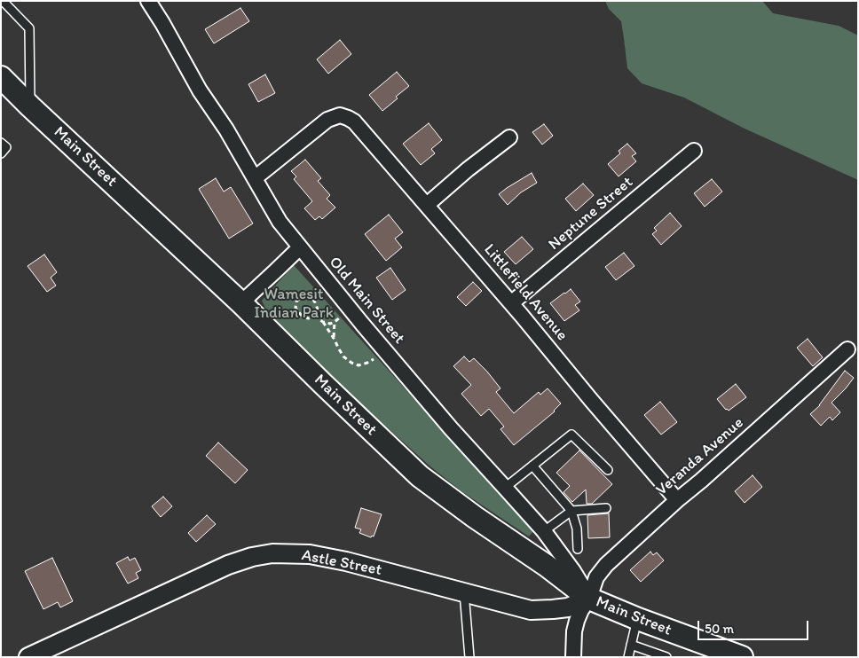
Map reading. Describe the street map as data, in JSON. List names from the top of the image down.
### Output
{
  "streets": {
    "main road": ["Main Street"],
    "street": [
      "Neptune Street",
      "Littlefield Avenue",
      "Old Main Street",
      "Veranda Avenue",
      "Astle Street"
    ]
  },
  "crossings": [
    ["Main Street", "Old Main Street"],
    ["Main Street", "Veranda Avenue"],
    ["Main Street", "Astle Street"],
    ["Neptune Street", "Littlefield Avenue"],
    ["Littlefield Avenue", "Old Main Street"],
    ["Littlefield Avenue", "Veranda Avenue"],
    ["Old Main Street", "Veranda Avenue"],
    ["Old Main Street", "Astle Street"],
    ["Veranda Avenue", "Astle Street"]
  ],
  "parks": ["Wamesit Indian Park"],
  "scale_bar": "50 m"
}
